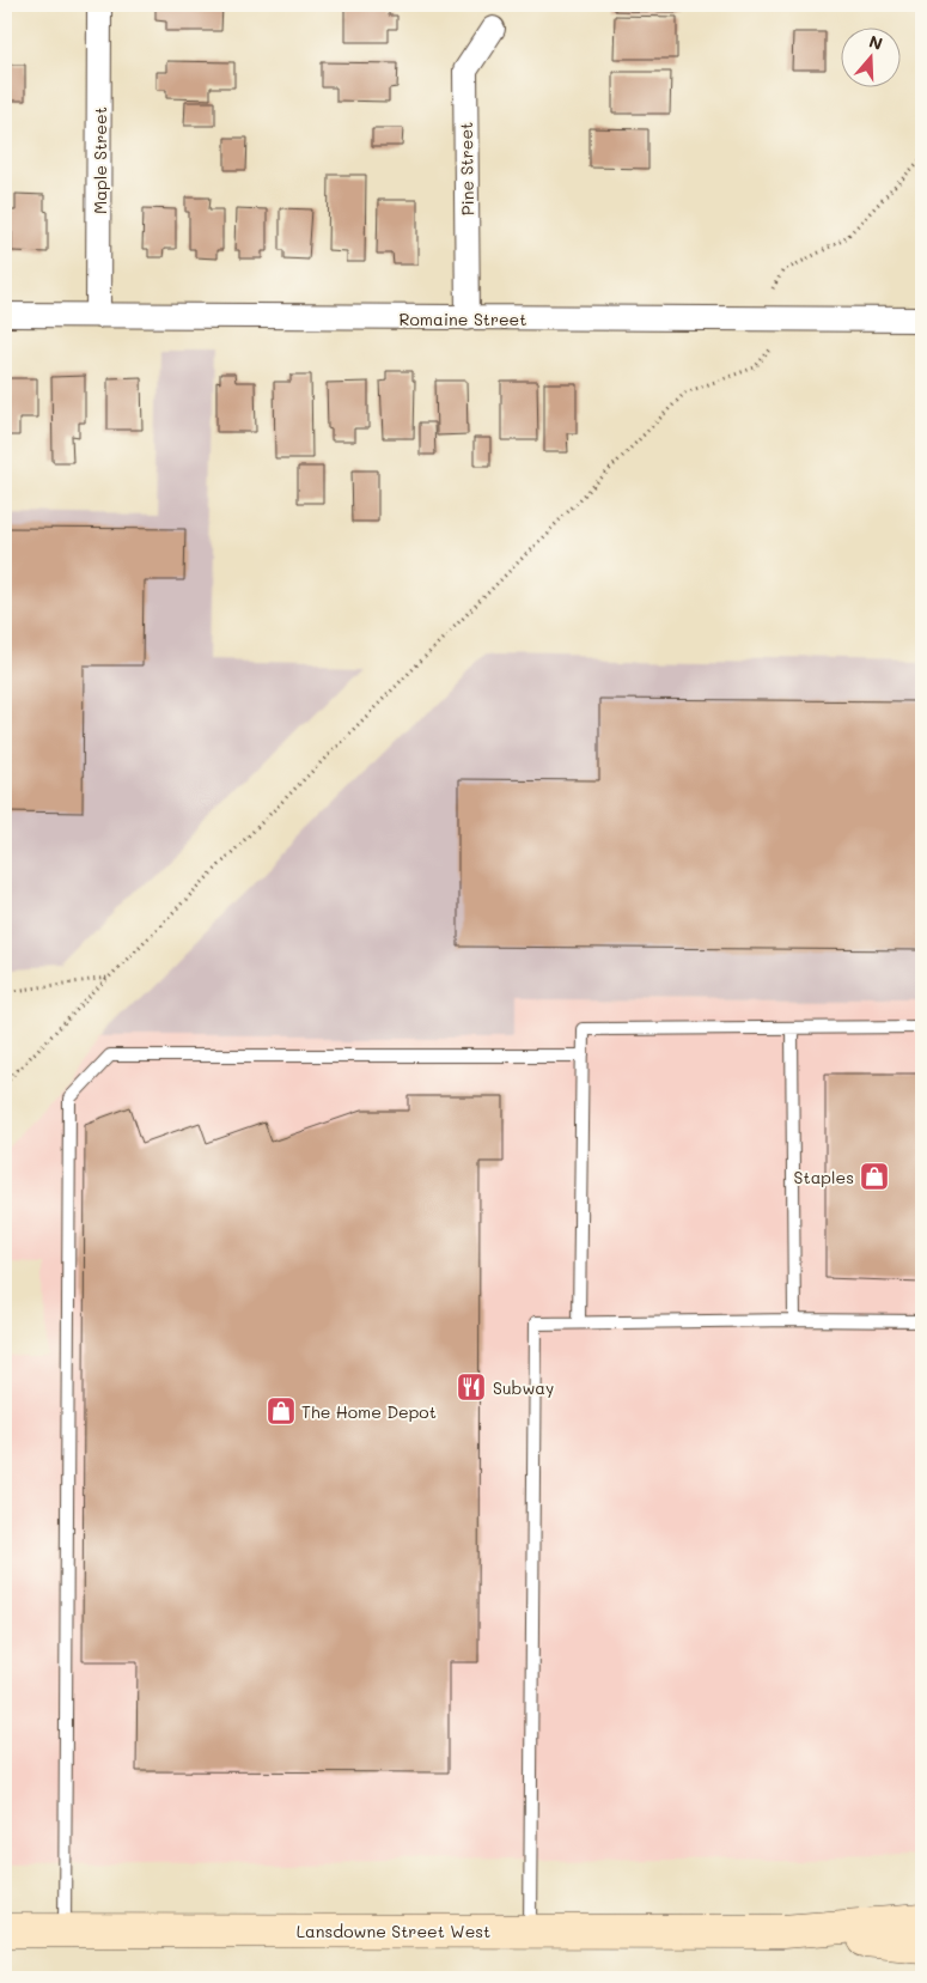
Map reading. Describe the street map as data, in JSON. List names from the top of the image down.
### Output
{
  "streets": {
    "main road": ["Lansdowne Street West"],
    "street": ["Maple Street", "Pine Street", "Romaine Street"]
  },
  "crossings": [
    ["Maple Street", "Romaine Street"],
    ["Pine Street", "Romaine Street"]
  ],
  "places": {
    "shop": ["Staples", "The Home Depot"],
    "restaurant": ["Subway"]
  },
  "north": "top"
}
